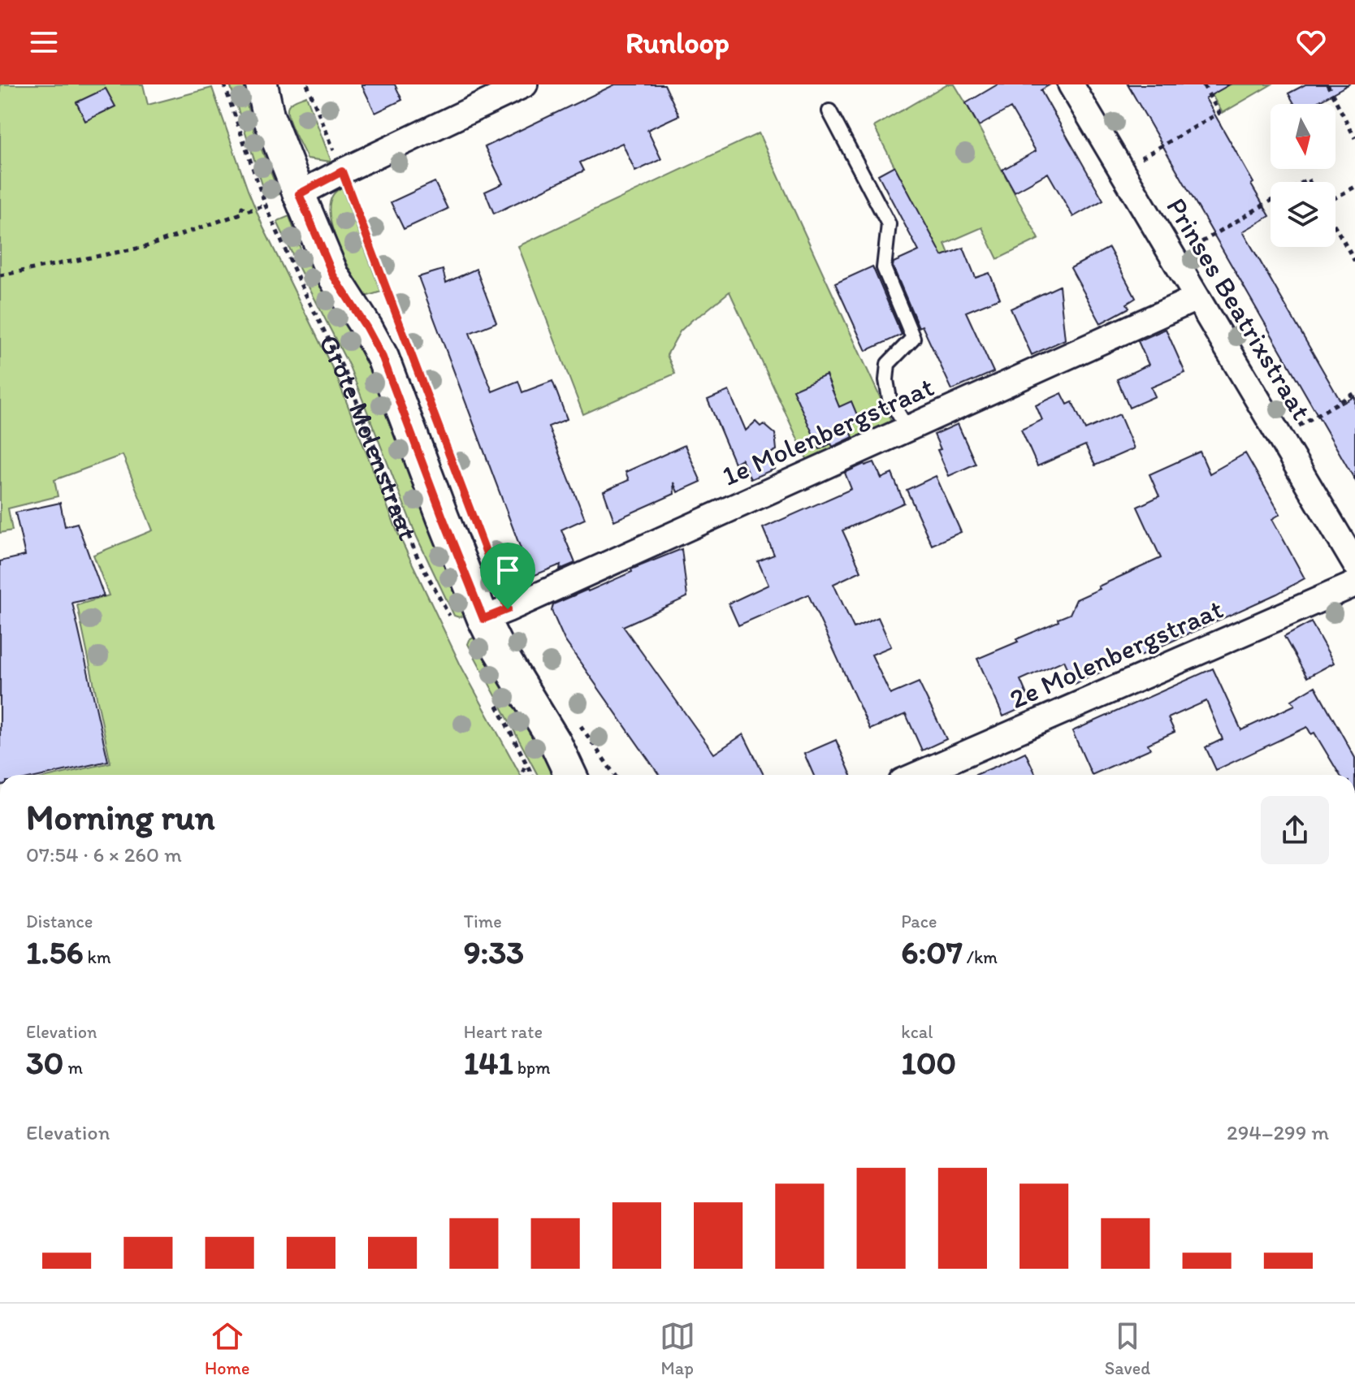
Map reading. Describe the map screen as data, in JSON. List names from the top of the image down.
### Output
{
  "streets": {
    "street": [
      "Prinses Beatrixstraat",
      "1e Molenbergstraat",
      "Grote Molenstraat",
      "2e Molenbergstraat"
    ]
  },
  "crossings": [
    ["Prinses Beatrixstraat", "1e Molenbergstraat"],
    ["1e Molenbergstraat", "Grote Molenstraat"]
  ],
  "north": "bottom",
  "page": {
    "header": "Runloop",
    "heading": ["Morning run", "07:54 · 6 × 260 m"],
    "stats": [
      ["Distance", "1.56 km"],
      ["Time", "9:33"],
      ["Pace", "6:07 /km"],
      ["Elevation", "30 m"],
      ["Heart rate", "141 bpm"],
      ["kcal", "100"]
    ],
    "chart": ["Elevation", "294–299 m"],
    "tabs": ["Home", "Map", "Saved"]
  }
}
